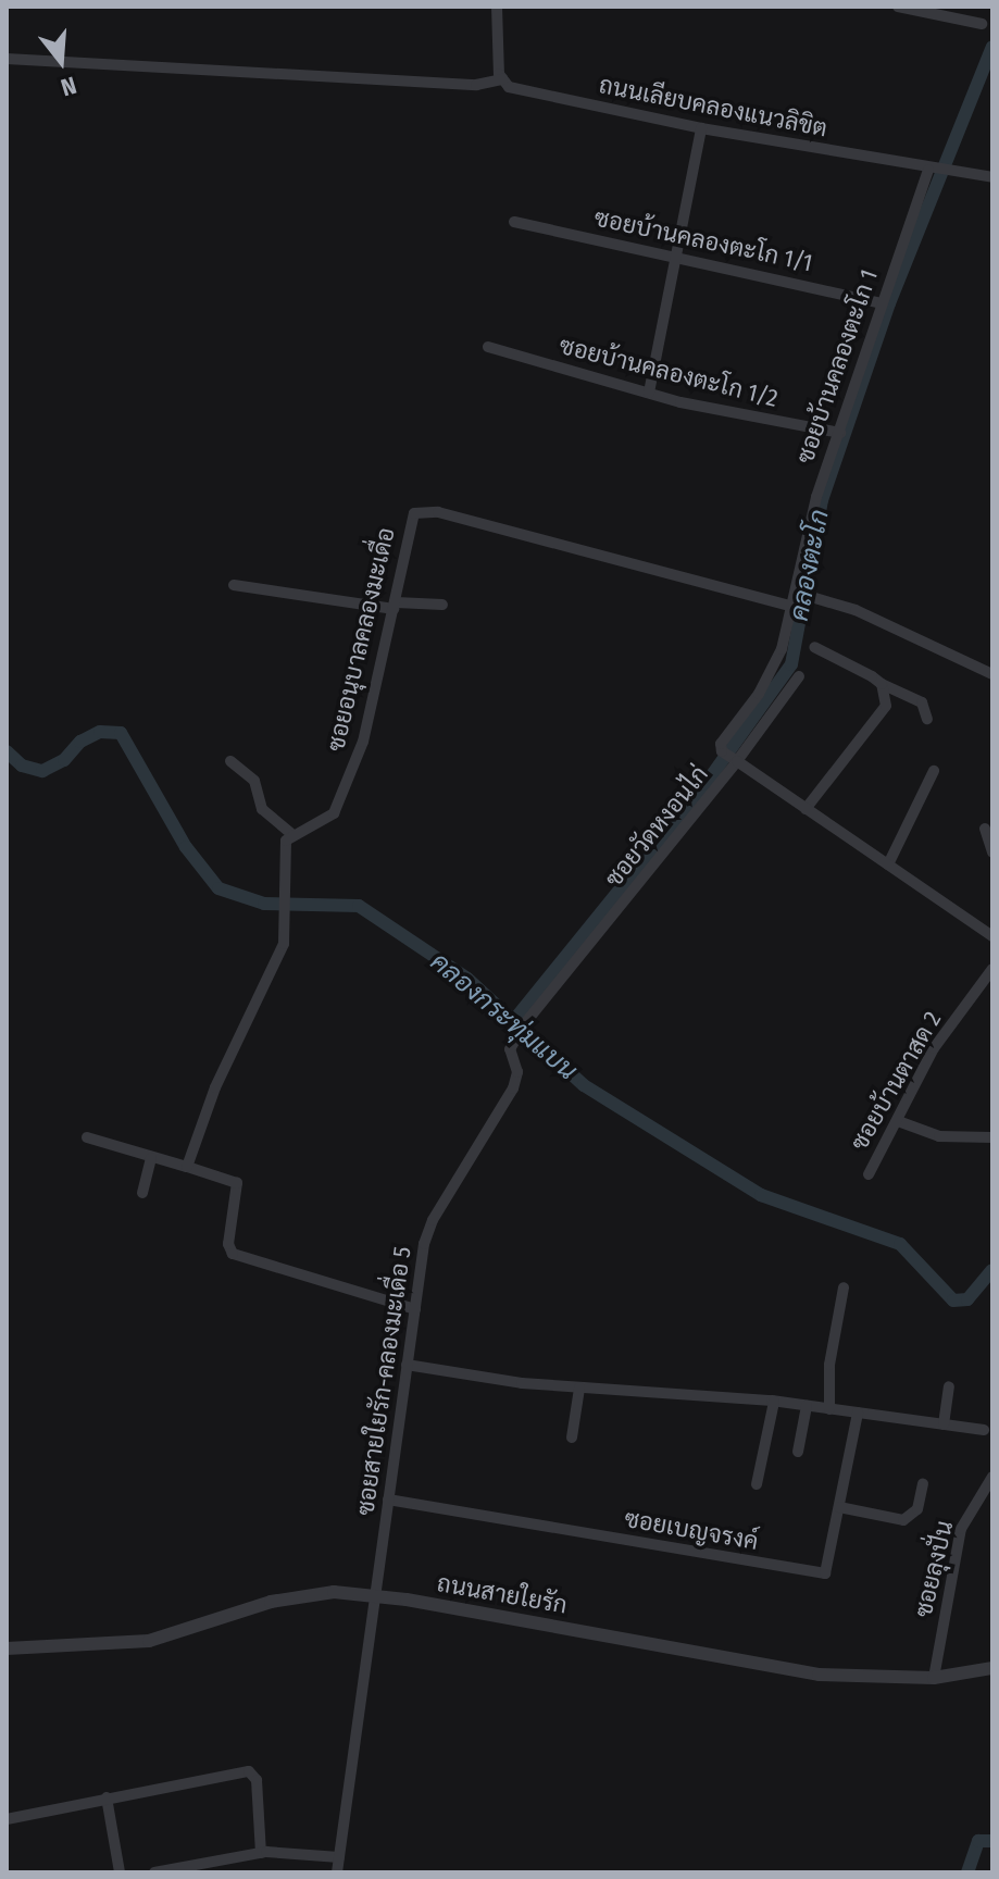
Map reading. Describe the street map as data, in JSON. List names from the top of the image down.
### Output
{
  "streets": {
    "street": [
      "ถนนเลียบคลองแนวลิขิต",
      "ซอยบ้านคลองตะโก 1/1",
      "ซอยบ้านคลองตะโก 1",
      "ซอยบ้านคลองตะโก 1/2",
      "ซอยอนุบาลคลองมะเดื่อ",
      "ซอยวัดหงอนไก่",
      "ซอยบ้านตาสด 2",
      "ซอยสายใยรัก-คลองมะเดื่อ 5",
      "ซอยเบญจรงค์",
      "ซอยลุงปั่น",
      "ถนนสายใยรัก"
    ]
  },
  "crossings": [
    ["ถนนเลียบคลองแนวลิขิต", "ซอยบ้านคลองตะโก 1"],
    ["ซอยบ้านคลองตะโก 1/1", "ซอยบ้านคลองตะโก 1"],
    ["ซอยบ้านคลองตะโก 1", "ซอยบ้านคลองตะโก 1/2"],
    ["ซอยบ้านคลองตะโก 1", "ซอยอนุบาลคลองมะเดื่อ"],
    ["ซอยบ้านคลองตะโก 1", "ซอยวัดหงอนไก่"],
    ["ซอยวัดหงอนไก่", "ซอยสายใยรัก-คลองมะเดื่อ 5"],
    ["ซอยสายใยรัก-คลองมะเดื่อ 5", "ซอยเบญจรงค์"],
    ["ซอยสายใยรัก-คลองมะเดื่อ 5", "ถนนสายใยรัก"],
    ["ซอยลุงปั่น", "ถนนสายใยรัก"]
  ],
  "water": ["คลองตะโก", "คลองกระทุ่มแบน"],
  "north": "bottom"
}
